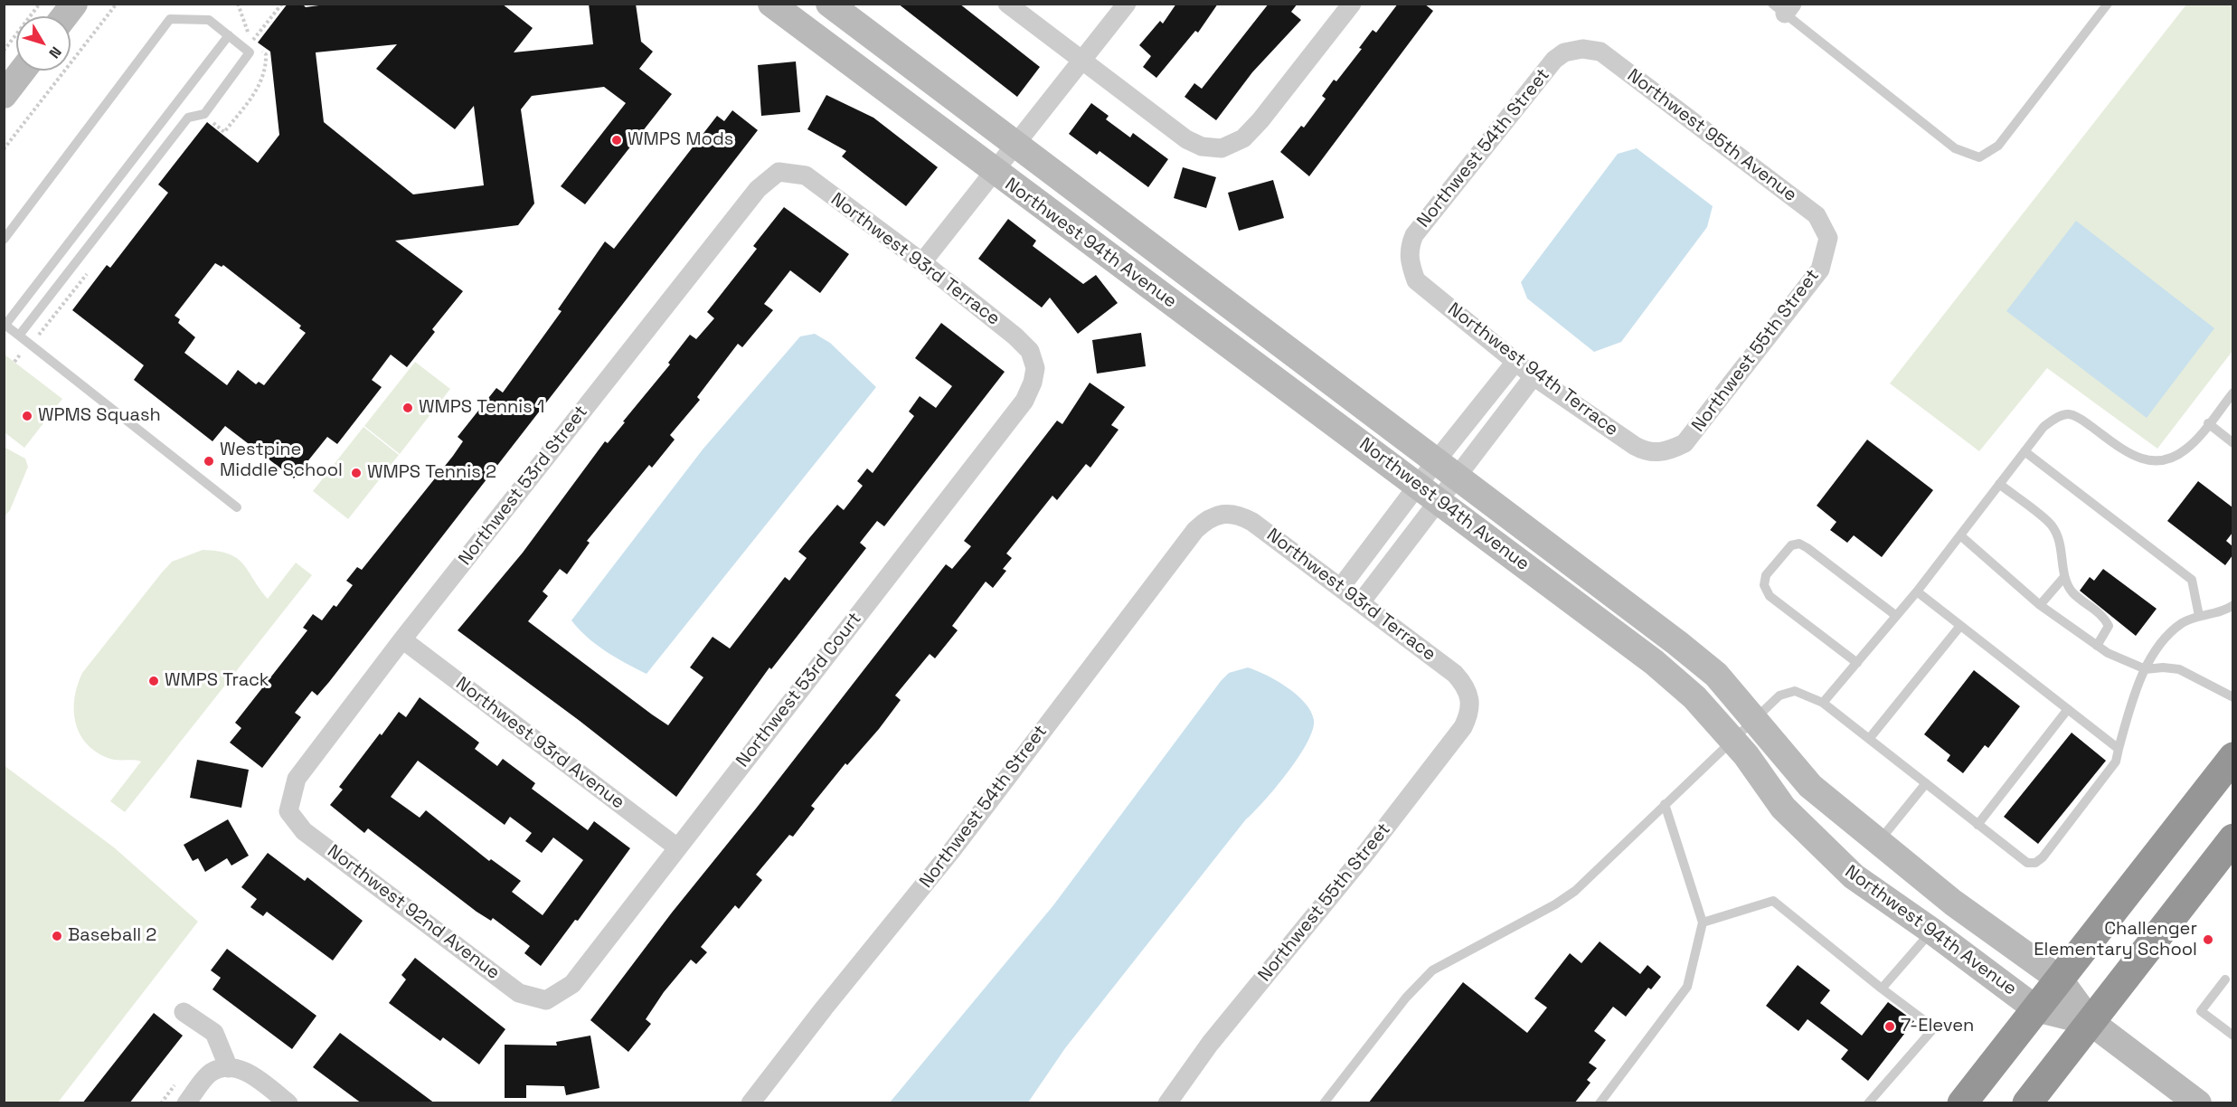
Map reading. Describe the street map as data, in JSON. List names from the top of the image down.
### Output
{
  "streets": {
    "street": [
      "Northwest 95th Avenue",
      "Northwest 54th Street",
      "Northwest 94th Avenue",
      "Northwest 93rd Terrace",
      "Northwest 55th Street",
      "Northwest 94th Terrace",
      "Northwest 53rd Street",
      "Northwest 53rd Court",
      "Northwest 93rd Avenue",
      "Northwest 92nd Avenue"
    ]
  },
  "crossings": [
    ["Northwest 95th Avenue", "Northwest 54th Street"],
    ["Northwest 95th Avenue", "Northwest 55th Street"],
    ["Northwest 54th Street", "Northwest 93rd Terrace"],
    ["Northwest 54th Street", "Northwest 94th Terrace"],
    ["Northwest 93rd Terrace", "Northwest 55th Street"],
    ["Northwest 93rd Terrace", "Northwest 53rd Street"],
    ["Northwest 93rd Terrace", "Northwest 53rd Court"],
    ["Northwest 55th Street", "Northwest 94th Terrace"],
    ["Northwest 53rd Street", "Northwest 93rd Avenue"],
    ["Northwest 53rd Street", "Northwest 92nd Avenue"],
    ["Northwest 53rd Court", "Northwest 93rd Avenue"],
    ["Northwest 53rd Court", "Northwest 92nd Avenue"]
  ],
  "places": [
    "WMPS Mods",
    "WMPS Tennis 1",
    "WPMS Squash",
    "Westpine Middle School",
    "WMPS Tennis 2",
    "WMPS Track",
    "Baseball 2",
    "Challenger Elementary School",
    "7-Eleven"
  ],
  "north": "bottom right"
}
